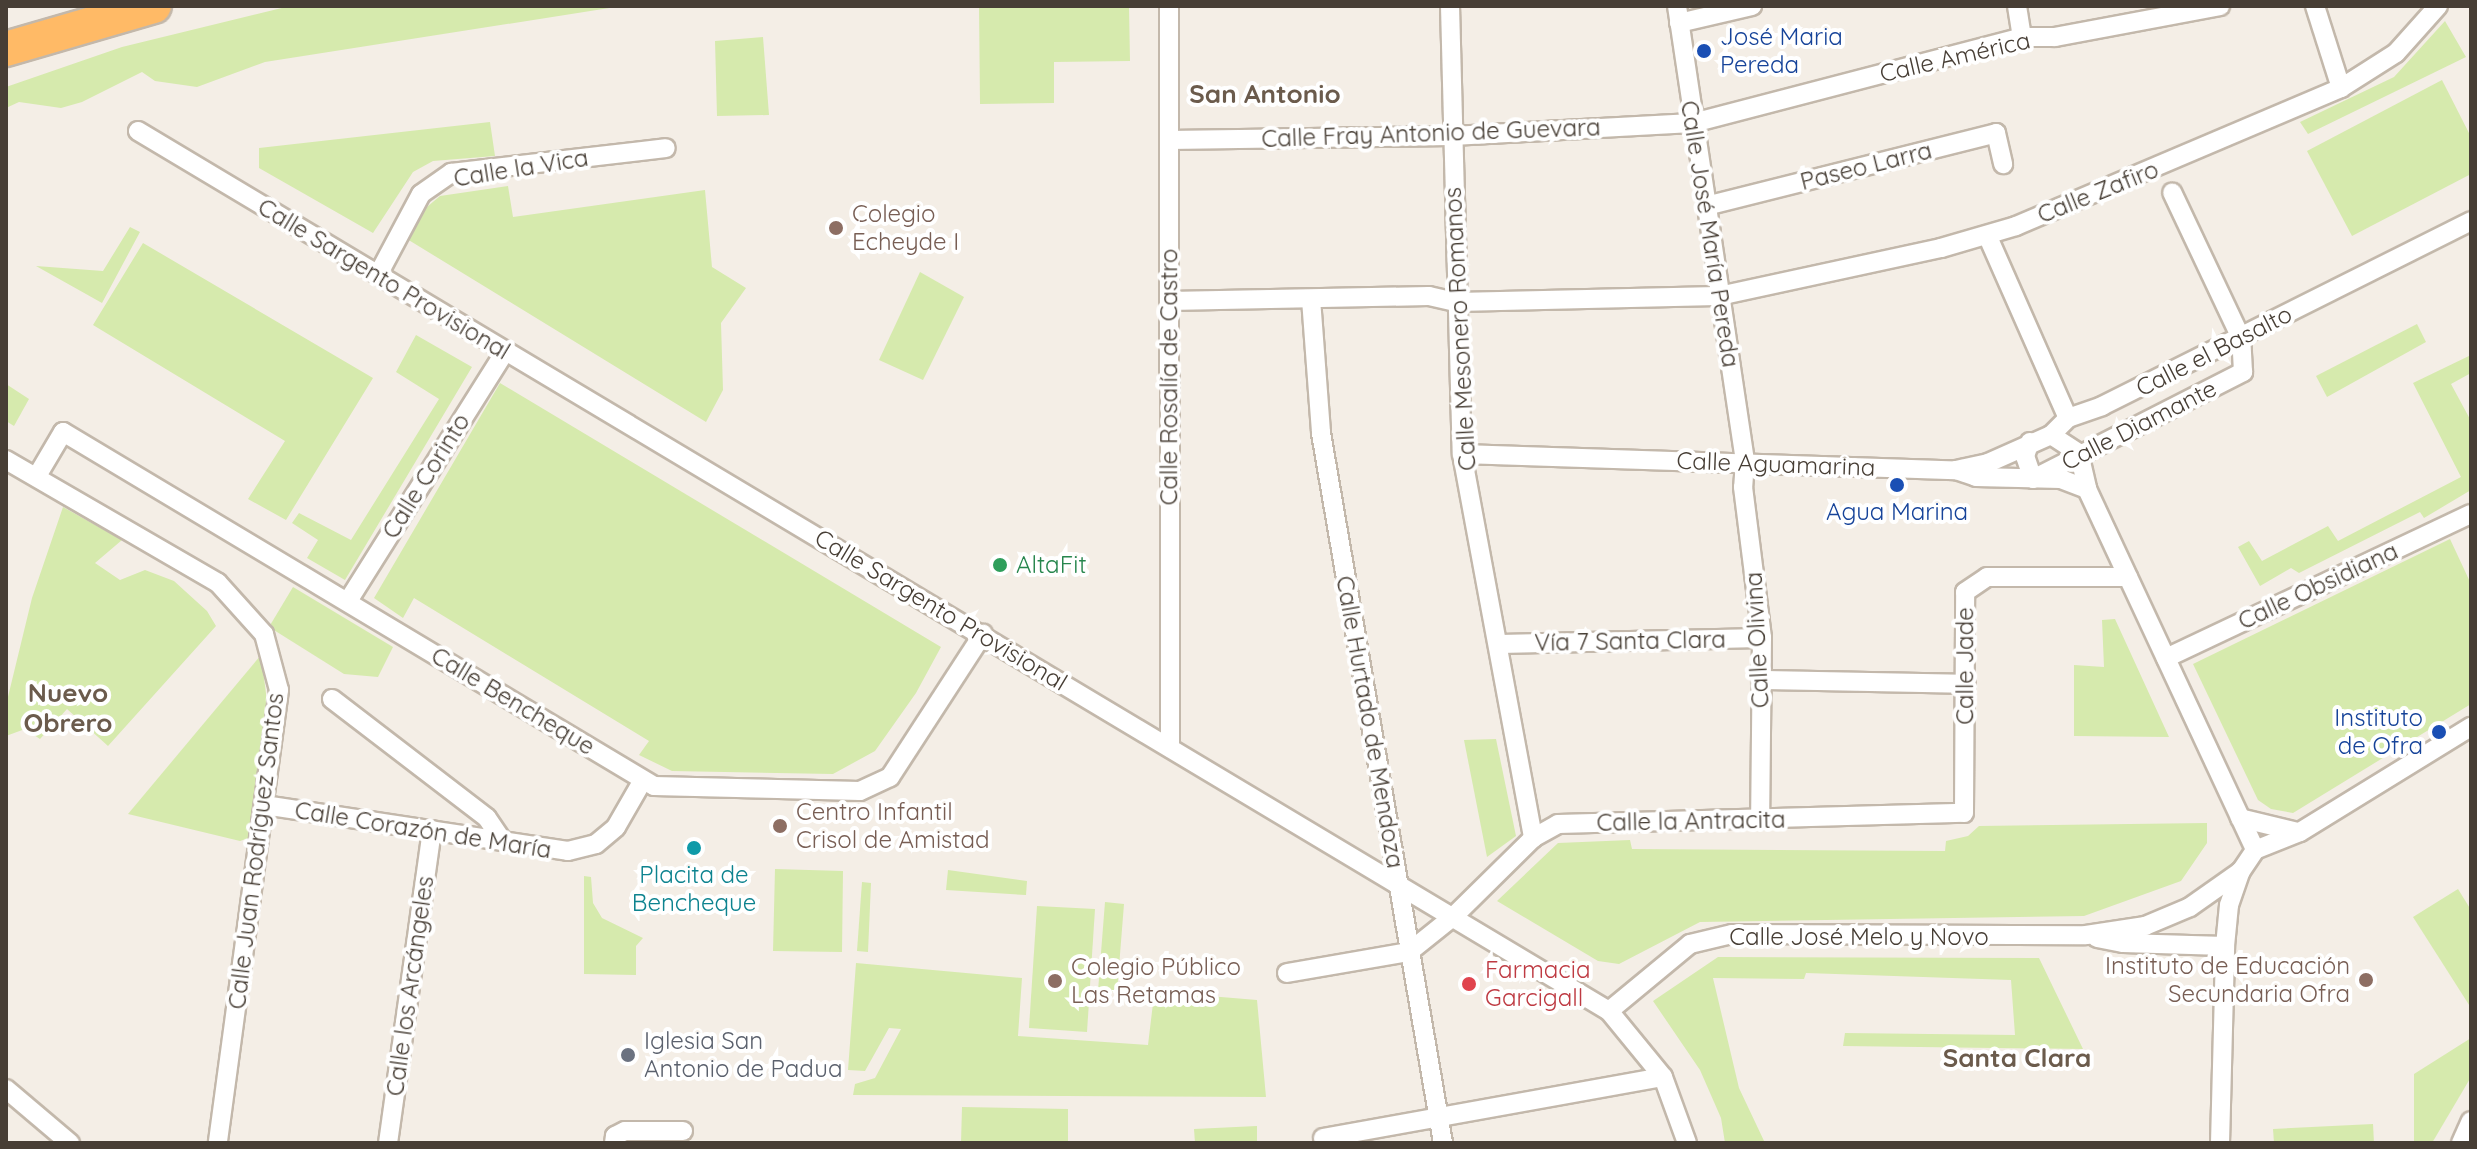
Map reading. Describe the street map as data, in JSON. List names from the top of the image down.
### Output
{
  "streets": {
    "street": [
      "Calle América",
      "Calle Fray Antonio de Guevara",
      "Paseo Larra",
      "Calle la Vica",
      "Calle Zafiro",
      "Calle José María Pereda",
      "Calle Sargento Provisional",
      "Calle Mesonero Romanos",
      "Calle el Basalto",
      "Calle Rosalía de Castro",
      "Calle Diamante",
      "Calle Aguamarina",
      "Calle Corinto",
      "Calle Obsidiana",
      "Calle Olivina",
      "Vía 7 Santa Clara",
      "Calle Jade",
      "Calle Bencheque",
      "Calle Hurtado de Mendoza",
      "Calle la Antracita",
      "Calle Corazón de María",
      "Calle Juan Rodríguez Santos",
      "Calle José Melo y Novo",
      "Calle los Arcángeles"
    ]
  },
  "crossings": [
    ["Calle América", "Calle Fray Antonio de Guevara"],
    ["Calle América", "Calle José María Pereda"],
    ["Calle Fray Antonio de Guevara", "Calle José María Pereda"],
    ["Calle Fray Antonio de Guevara", "Calle Mesonero Romanos"],
    ["Calle Fray Antonio de Guevara", "Calle Rosalía de Castro"],
    ["Paseo Larra", "Calle José María Pereda"],
    ["Calle la Vica", "Calle Sargento Provisional"],
    ["Calle Zafiro", "Calle José María Pereda"],
    ["Calle Zafiro", "Calle Mesonero Romanos"],
    ["Calle Zafiro", "Calle Rosalía de Castro"],
    ["Calle Zafiro", "Calle Hurtado de Mendoza"],
    ["Calle José María Pereda", "Calle Aguamarina"],
    ["Calle José María Pereda", "Calle Olivina"],
    ["Calle Sargento Provisional", "Calle Rosalía de Castro"],
    ["Calle Sargento Provisional", "Calle Corinto"],
    ["Calle Sargento Provisional", "Calle Bencheque"],
    ["Calle Sargento Provisional", "Calle Hurtado de Mendoza"],
    ["Calle Sargento Provisional", "Calle la Antracita"],
    ["Calle Sargento Provisional", "Calle José Melo y Novo"],
    ["Calle Mesonero Romanos", "Calle Aguamarina"],
    ["Calle Mesonero Romanos", "Vía 7 Santa Clara"],
    ["Calle Mesonero Romanos", "Calle la Antracita"],
    ["Calle el Basalto", "Calle Diamante"],
    ["Calle el Basalto", "Calle Aguamarina"],
    ["Calle Diamante", "Calle Aguamarina"],
    ["Calle Aguamarina", "Calle Olivina"],
    ["Calle Corinto", "Calle Bencheque"],
    ["Calle Olivina", "Vía 7 Santa Clara"],
    ["Calle Olivina", "Calle la Antracita"],
    ["Calle Jade", "Calle la Antracita"],
    ["Calle Bencheque", "Calle Corazón de María"],
    ["Calle Bencheque", "Calle Juan Rodríguez Santos"],
    ["Calle Hurtado de Mendoza", "Calle la Antracita"],
    ["Calle Corazón de María", "Calle Juan Rodríguez Santos"],
    ["Calle Corazón de María", "Calle los Arcángeles"]
  ],
  "districts": ["San Antonio", "Nuevo Obrero", "Santa Clara"],
  "places": [
    "José Maria Pereda",
    "Colegio Echeyde I",
    "Agua Marina",
    "AltaFit",
    "Instituto de Ofra",
    "Centro Infantil Crisol de Amistad",
    "Placita de Bencheque",
    "Instituto de Educación Secundaria Ofra",
    "Colegio Público Las Retamas",
    "Farmacia Garcigall",
    "Iglesia San Antonio de Padua"
  ]
}
